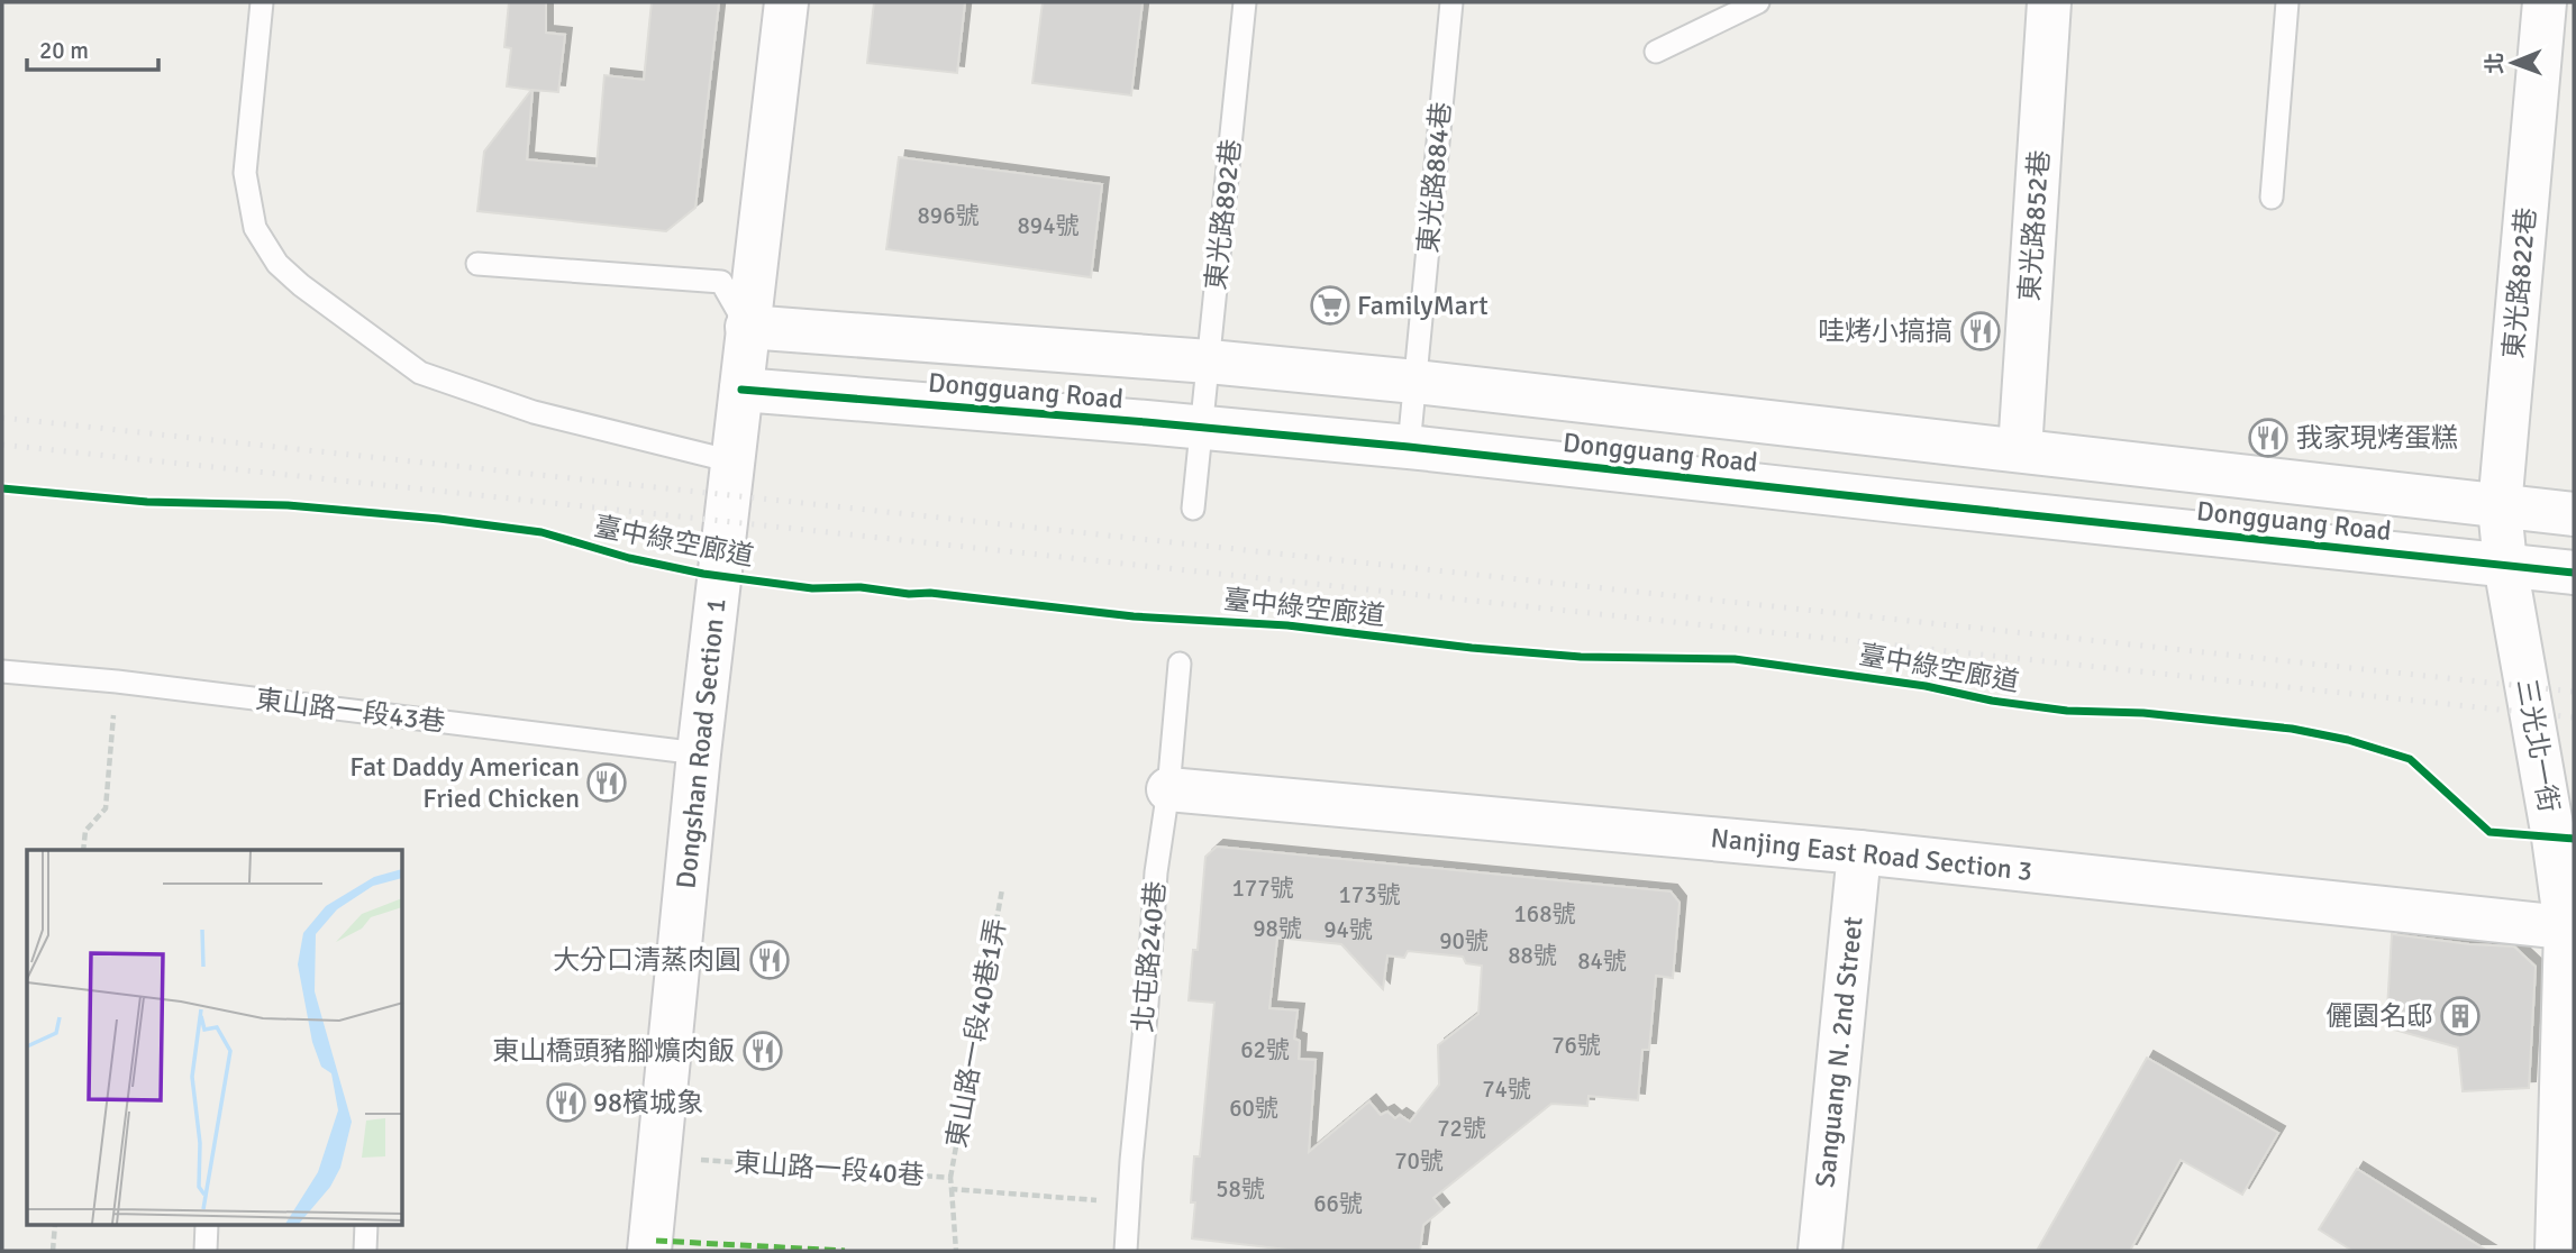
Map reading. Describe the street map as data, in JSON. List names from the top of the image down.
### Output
{
  "streets": {
    "street": [
      "東光路852巷",
      "東光路822巷",
      "Dongguang Road",
      "Dongshan Road Section 1",
      "三光北一街",
      "Nanjing East Road Section 3",
      "Sanguang N. 2nd Street"
    ],
    "lane": [
      "東光路884巷",
      "東光路892巷",
      "東山路一段43巷",
      "北屯路240巷"
    ],
    "path": ["東山路一段40巷1弄", "東山路一段40巷"],
    "cycle path": ["臺中綠空廊道"]
  },
  "crossings": [
    ["東光路884巷", "Dongguang Road"],
    ["東光路892巷", "Dongguang Road"],
    ["東光路852巷", "Dongguang Road"],
    ["東光路822巷", "Dongguang Road"],
    ["東光路822巷", "三光北一街"],
    ["Dongguang Road", "Dongshan Road Section 1"],
    ["Dongguang Road", "三光北一街"],
    ["東山路一段43巷", "Dongshan Road Section 1"],
    ["Dongshan Road Section 1", "東山路一段40巷"],
    ["三光北一街", "Nanjing East Road Section 3"],
    ["Nanjing East Road Section 3", "北屯路240巷"],
    ["Nanjing East Road Section 3", "Sanguang N. 2nd Street"],
    ["北屯路240巷", "東山路一段40巷"],
    ["東山路一段40巷1弄", "東山路一段40巷"]
  ],
  "places": {
    "supermarket": ["FamilyMart"],
    "restaurant": [
      "哇烤小搞搞",
      "我家現烤蛋糕",
      "Fat Daddy American Fried Chicken",
      "大分口清蒸肉圓",
      "東山橋頭豬腳爌肉飯",
      "98檳城象"
    ],
    "building": ["儷園名邸"]
  },
  "house_numbers": [
    "896號",
    "894號",
    "177號",
    "173號",
    "168號",
    "98號",
    "94號",
    "90號",
    "88號",
    "84號",
    "76號",
    "62號",
    "74號",
    "60號",
    "72號",
    "70號",
    "58號",
    "66號"
  ],
  "scale_bar": "20 m",
  "north": "left"
}
